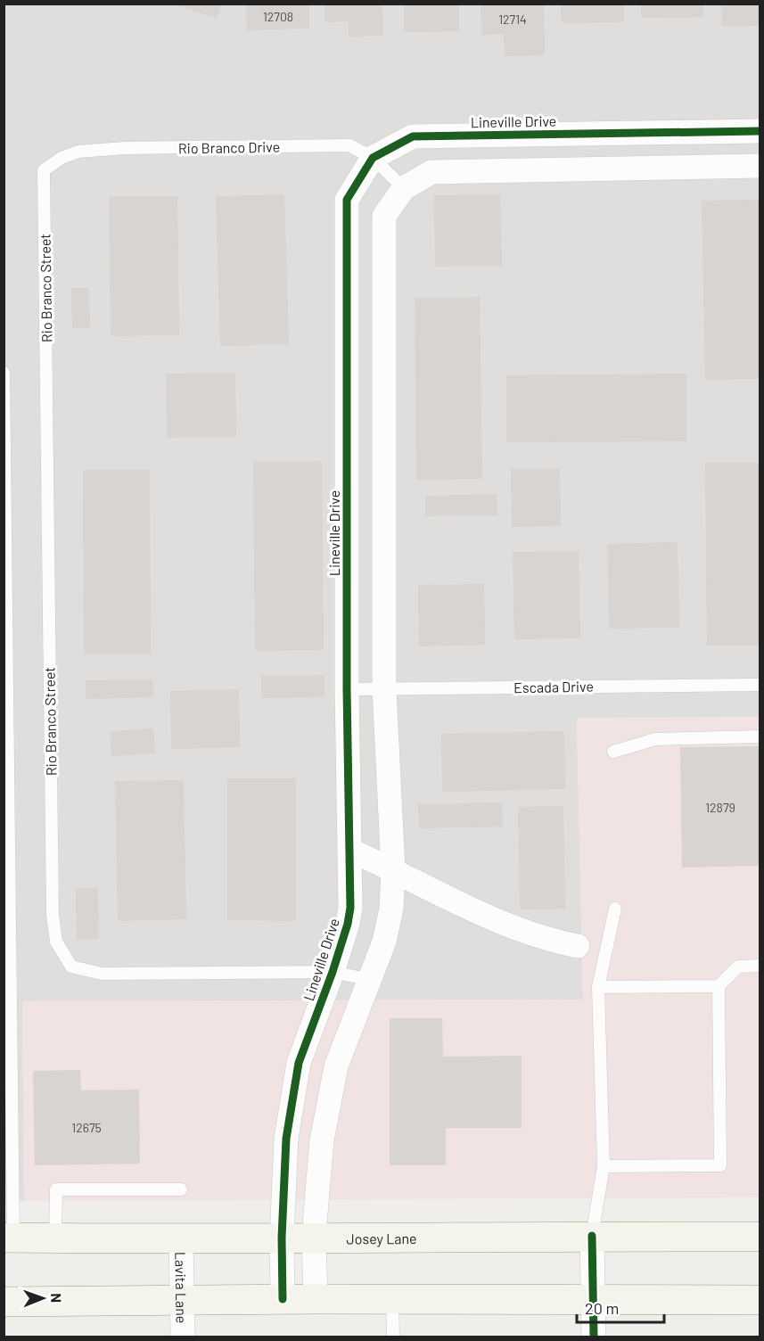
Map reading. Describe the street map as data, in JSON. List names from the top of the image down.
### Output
{
  "streets": {
    "main road": ["Josey Lane"],
    "street": ["Lineville Drive", "Lavita Lane"],
    "lane": ["Rio Branco Drive", "Rio Branco Street", "Escada Drive"]
  },
  "crossings": [
    ["Lineville Drive", "Rio Branco Drive"],
    ["Lineville Drive", "Rio Branco Street"],
    ["Lineville Drive", "Escada Drive"],
    ["Lineville Drive", "Josey Lane"],
    ["Rio Branco Drive", "Rio Branco Street"],
    ["Josey Lane", "Lavita Lane"]
  ],
  "house_numbers": [
    "12708",
    "12714",
    "12879",
    "12675"
  ],
  "scale_bar": "20 m",
  "north": "right"
}
